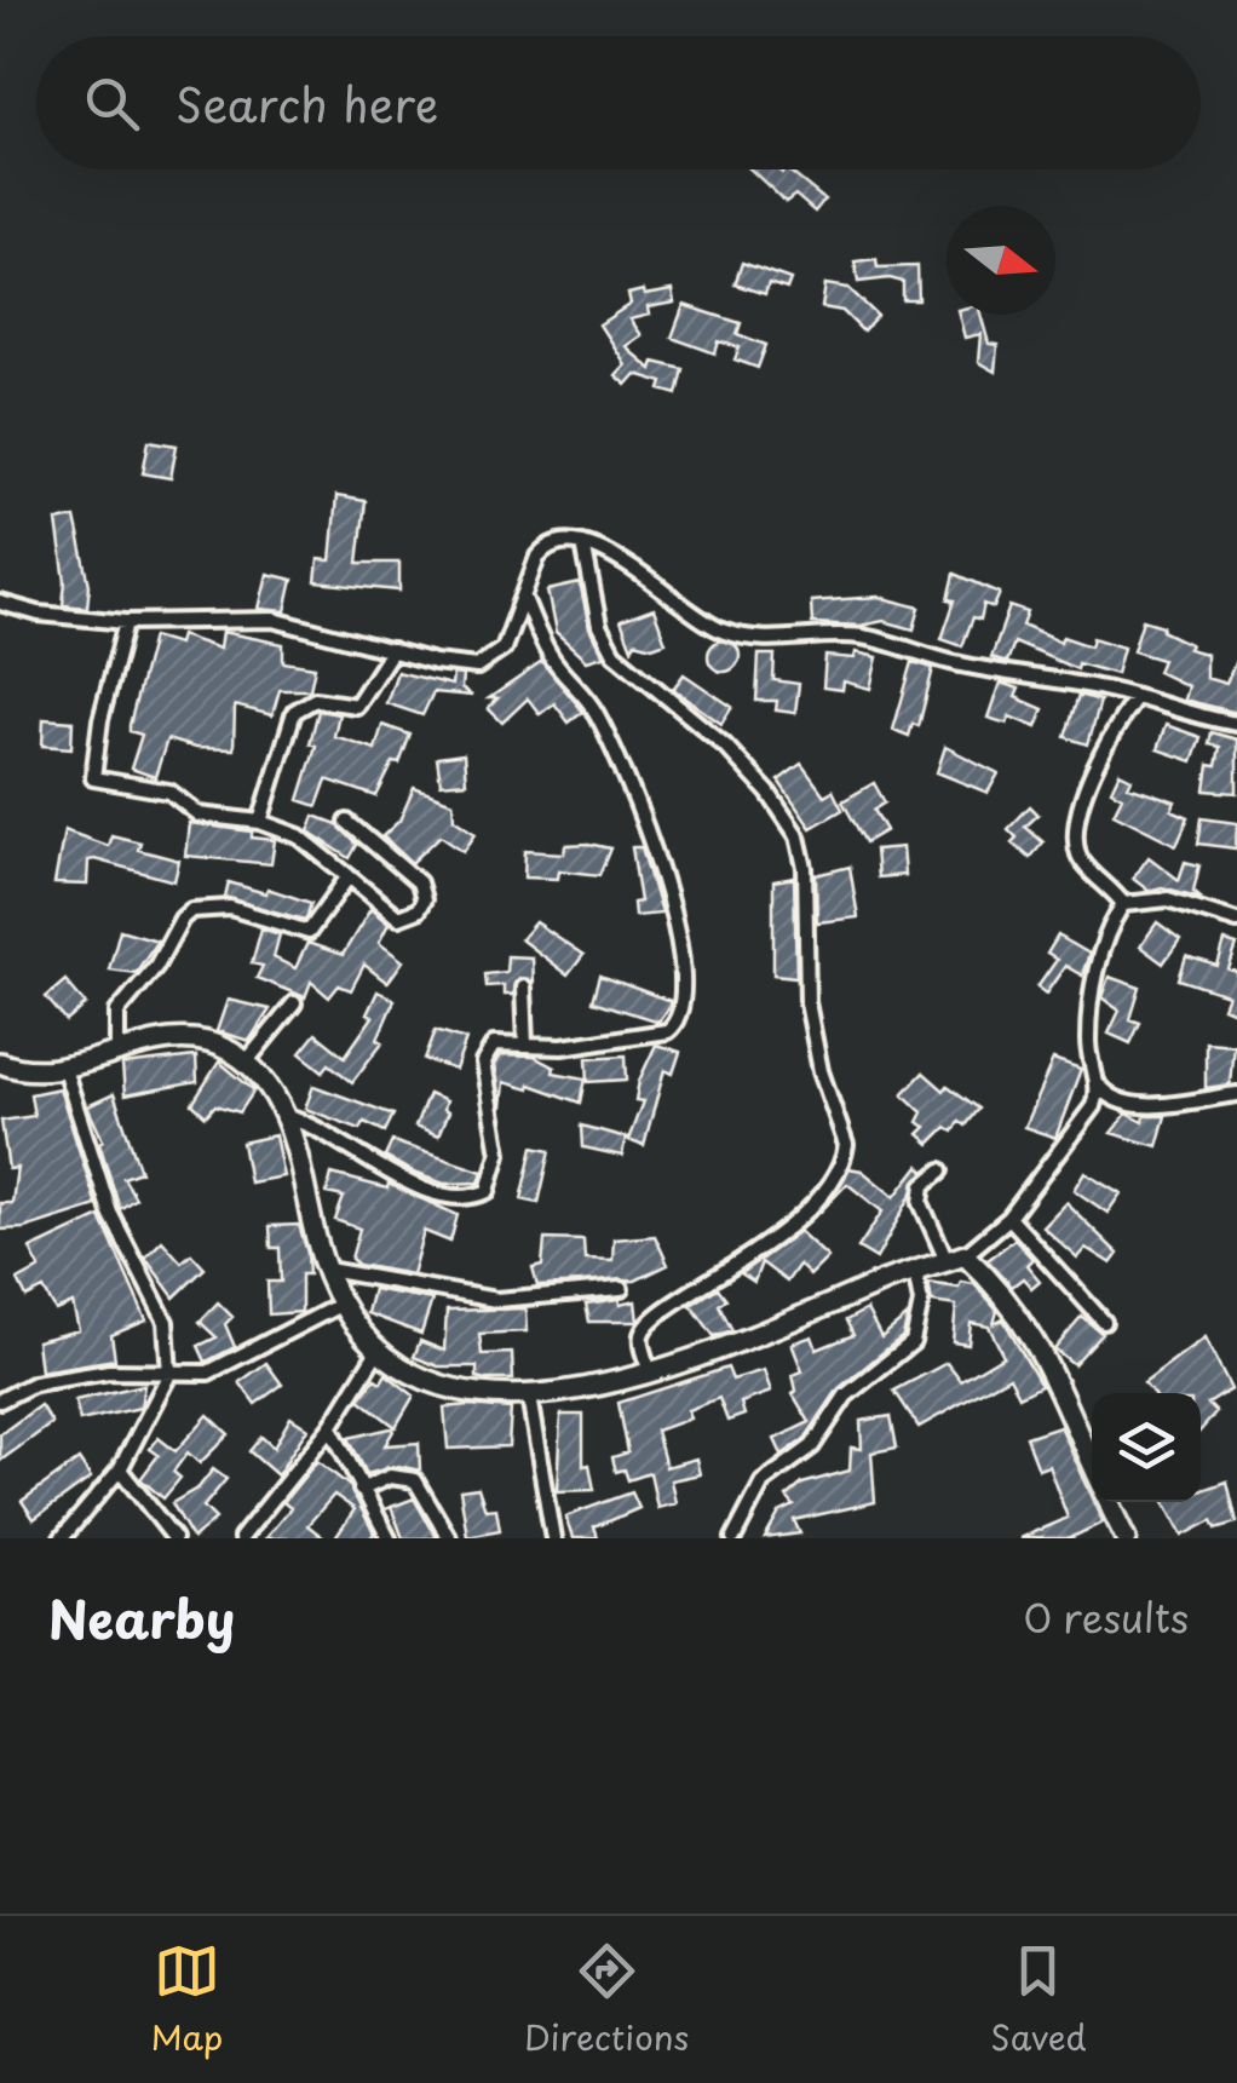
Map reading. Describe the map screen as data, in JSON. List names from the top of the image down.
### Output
{
  "north": "right",
  "page": {
    "search": "Search here",
    "heading": ["Nearby", "0 results"],
    "nav": ["Map", "Directions", "Saved"]
  }
}
